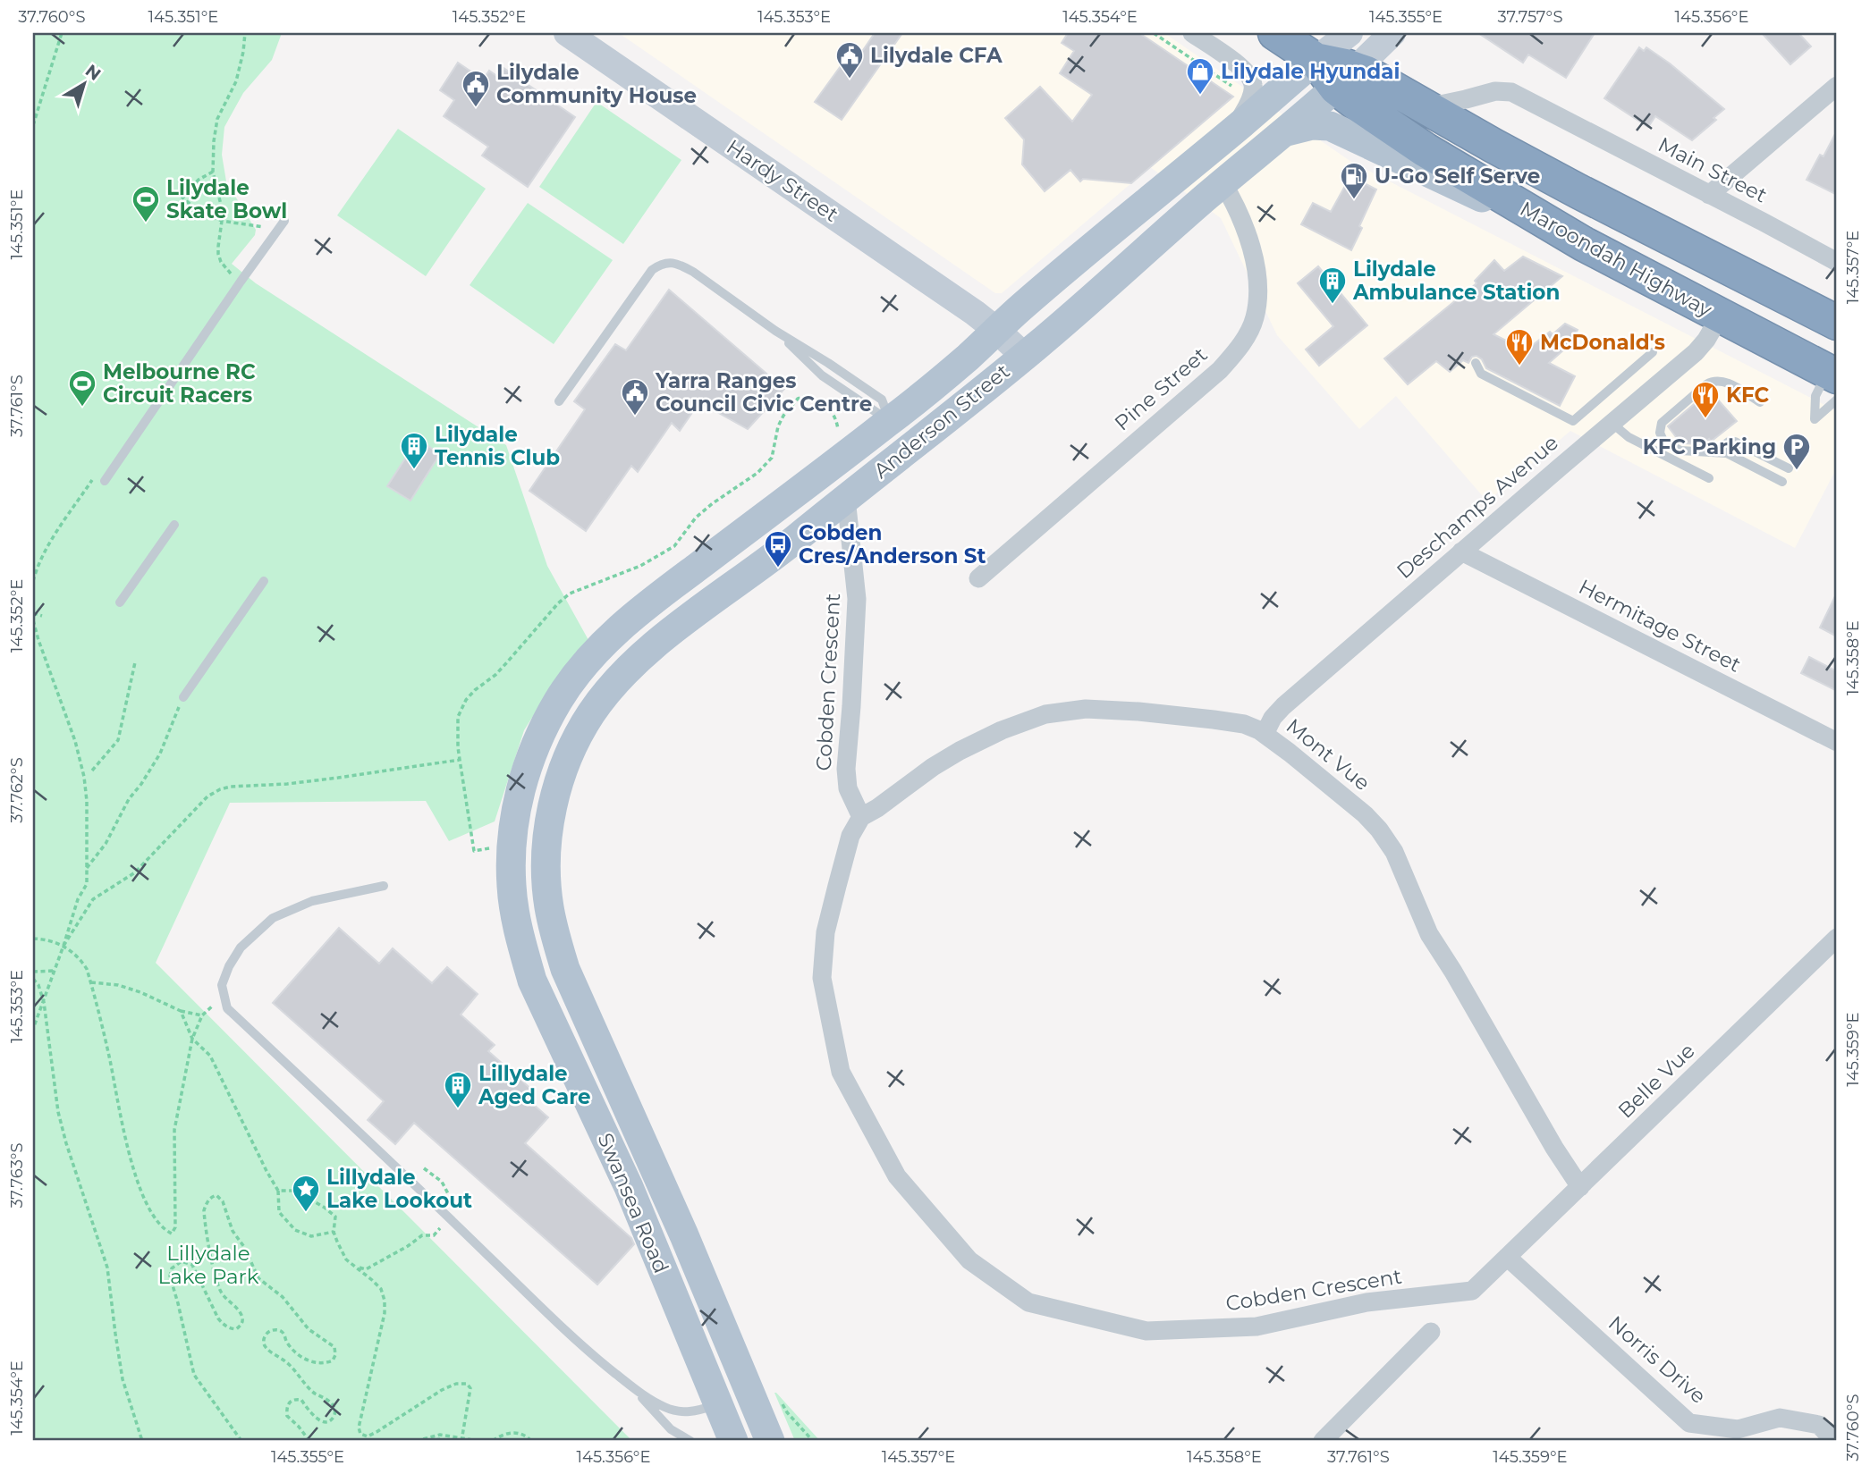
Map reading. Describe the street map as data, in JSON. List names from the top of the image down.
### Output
{
  "streets": {
    "highway": ["Maroondah Highway"],
    "main road": ["Hardy Street", "Anderson Street", "Swansea Road"],
    "street": [
      "Main Street",
      "Pine Street",
      "Deschamps Avenue",
      "Hermitage Street",
      "Cobden Crescent",
      "Mont Vue",
      "Belle Vue",
      "Norris Drive"
    ]
  },
  "crossings": [
    ["Main Street", "Maroondah Highway"],
    ["Hardy Street", "Anderson Street"],
    ["Maroondah Highway", "Anderson Street"],
    ["Maroondah Highway", "Deschamps Avenue"],
    ["Pine Street", "Anderson Street"],
    ["Anderson Street", "Cobden Crescent"],
    ["Anderson Street", "Swansea Road"],
    ["Deschamps Avenue", "Hermitage Street"],
    ["Deschamps Avenue", "Mont Vue"],
    ["Cobden Crescent", "Mont Vue"],
    ["Cobden Crescent", "Belle Vue"],
    ["Cobden Crescent", "Norris Drive"],
    ["Mont Vue", "Belle Vue"],
    ["Belle Vue", "Norris Drive"]
  ],
  "parks": ["Lillydale Lake Park"],
  "places": {
    "public building": ["Lilydale CFA", "Lilydale Community House", "Yarra Ranges Council Civic Centre"],
    "shop": ["Lilydale Hyundai"],
    "fuel station": ["U-Go Self Serve"],
    "sports": ["Lilydale Skate Bowl", "Melbourne RC Circuit Racers"],
    "building": ["Lilydale Ambulance Station", "Lilydale Tennis Club", "Lillydale Aged Care"],
    "restaurant": ["McDonald's", "KFC"],
    "parking": ["KFC Parking"],
    "bus stop": ["Cobden Cres/Anderson St"],
    "place": ["Lillydale Lake Lookout"]
  },
  "north": "top right",
  "coordinates": [
    "37.760°S",
    "145.351°E",
    "145.352°E",
    "145.353°E",
    "145.354°E",
    "145.355°E",
    "37.757°S",
    "145.356°E",
    "145.357°E",
    "37.761°S",
    "145.358°E",
    "37.762°S",
    "145.359°E",
    "37.763°S"
  ]
}
